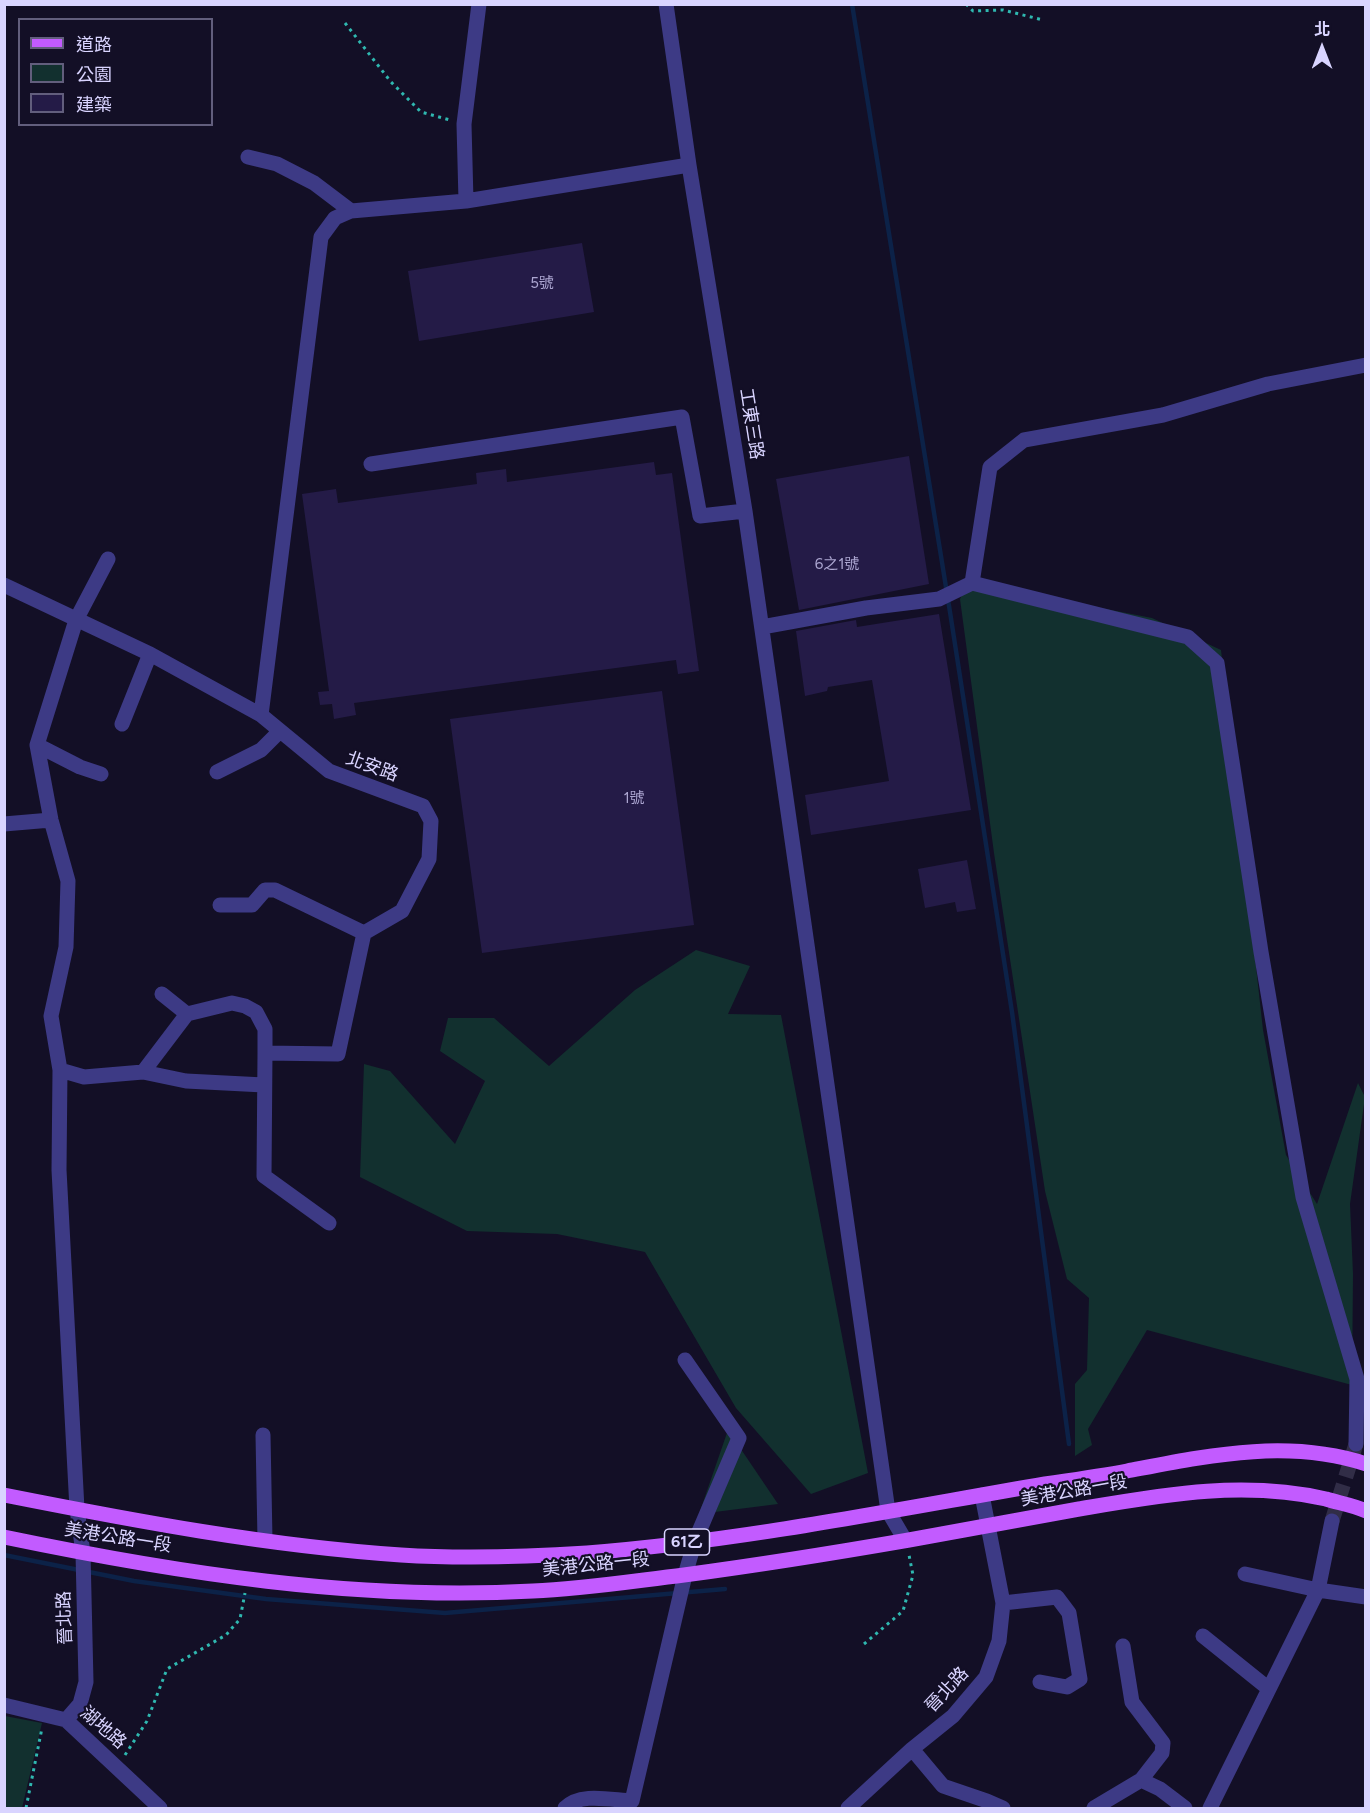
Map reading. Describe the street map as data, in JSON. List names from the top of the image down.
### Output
{
  "streets": {
    "main road": ["美港公路一段", "61乙"],
    "street": [
      "工東三路",
      "北安路",
      "晉北路",
      "湖地路"
    ]
  },
  "crossings": [
    ["工東三路", "美港公路一段"],
    ["美港公路一段", "晉北路"],
    ["晉北路", "湖地路"]
  ],
  "house_numbers": ["5號", "6之1號", "1號"],
  "legend": ["道路", "公園", "建築"],
  "north": "top"
}
